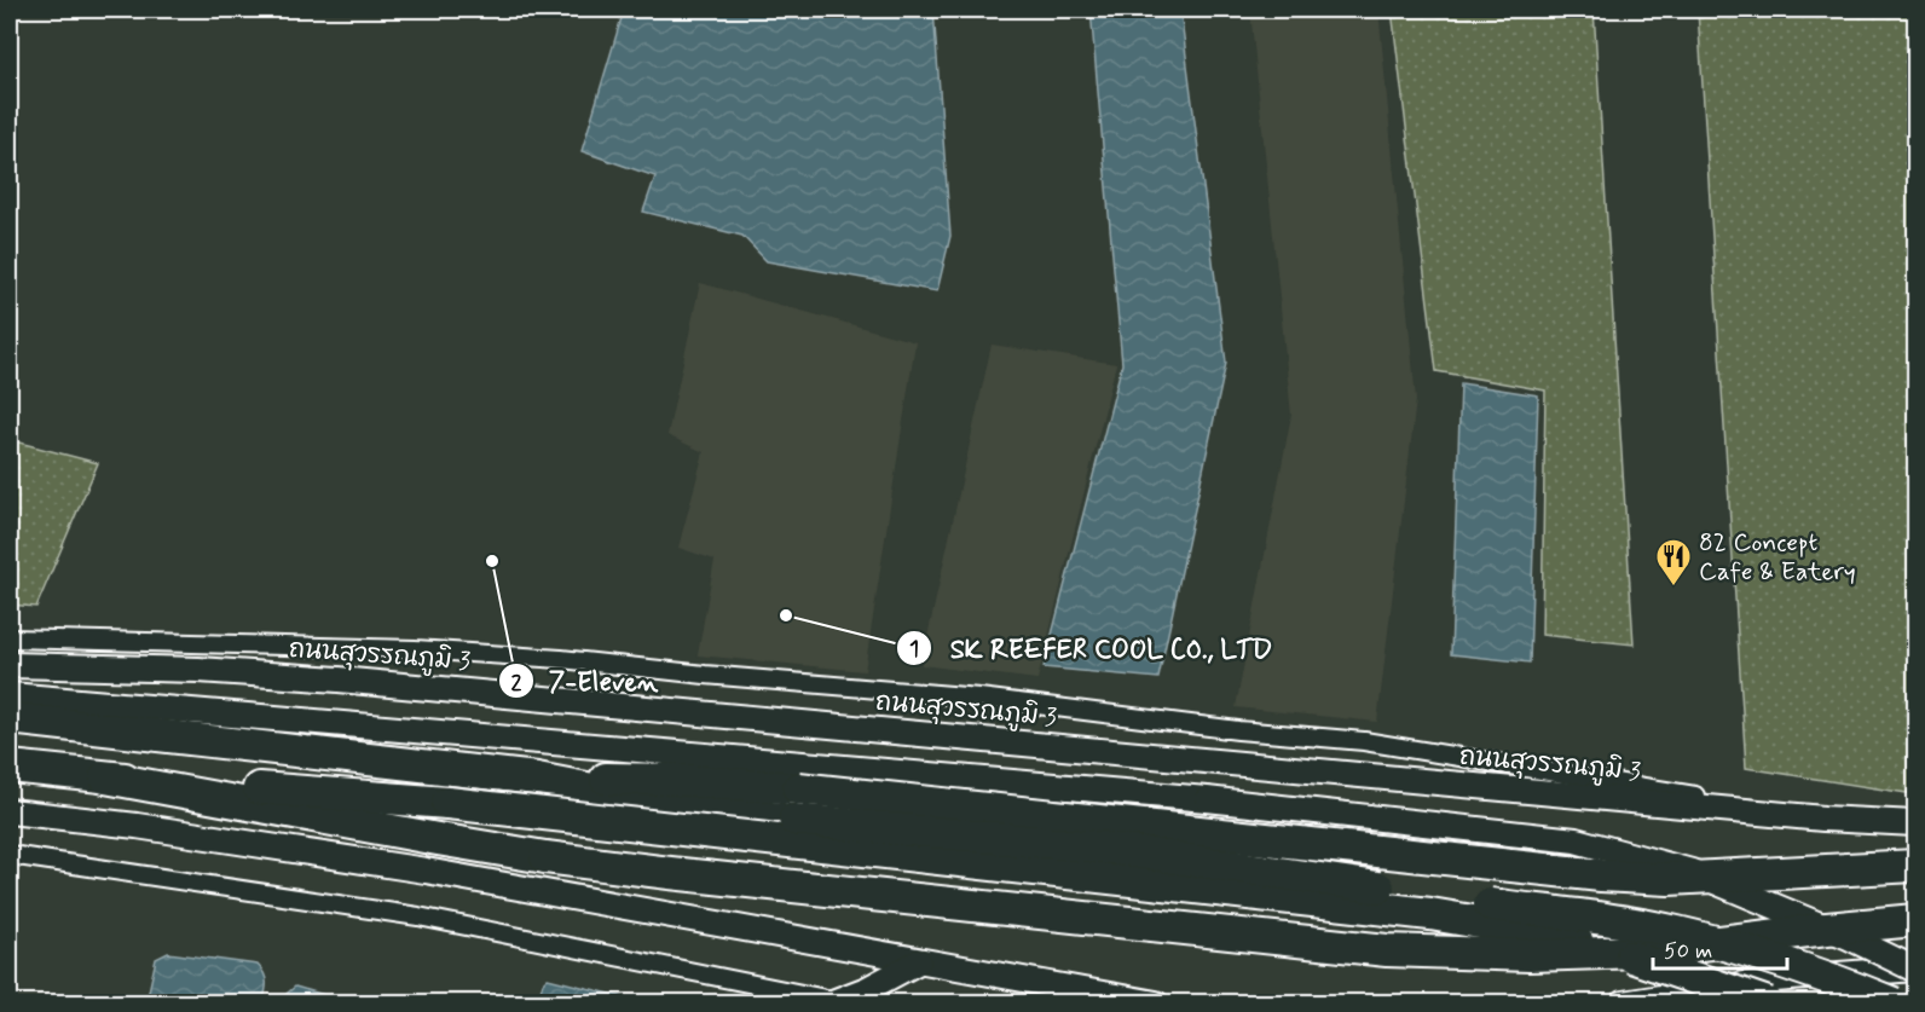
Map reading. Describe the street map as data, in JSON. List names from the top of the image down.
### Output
{
  "streets": {
    "main road": ["ถนนสุวรรณภูมิ 3"]
  },
  "places": {
    "other": ["7-Eleven", "SK REEFER COOL CO., LTD"],
    "restaurant": ["82 Concept Cafe & Eatery"]
  },
  "scale_bar": "50 m"
}
